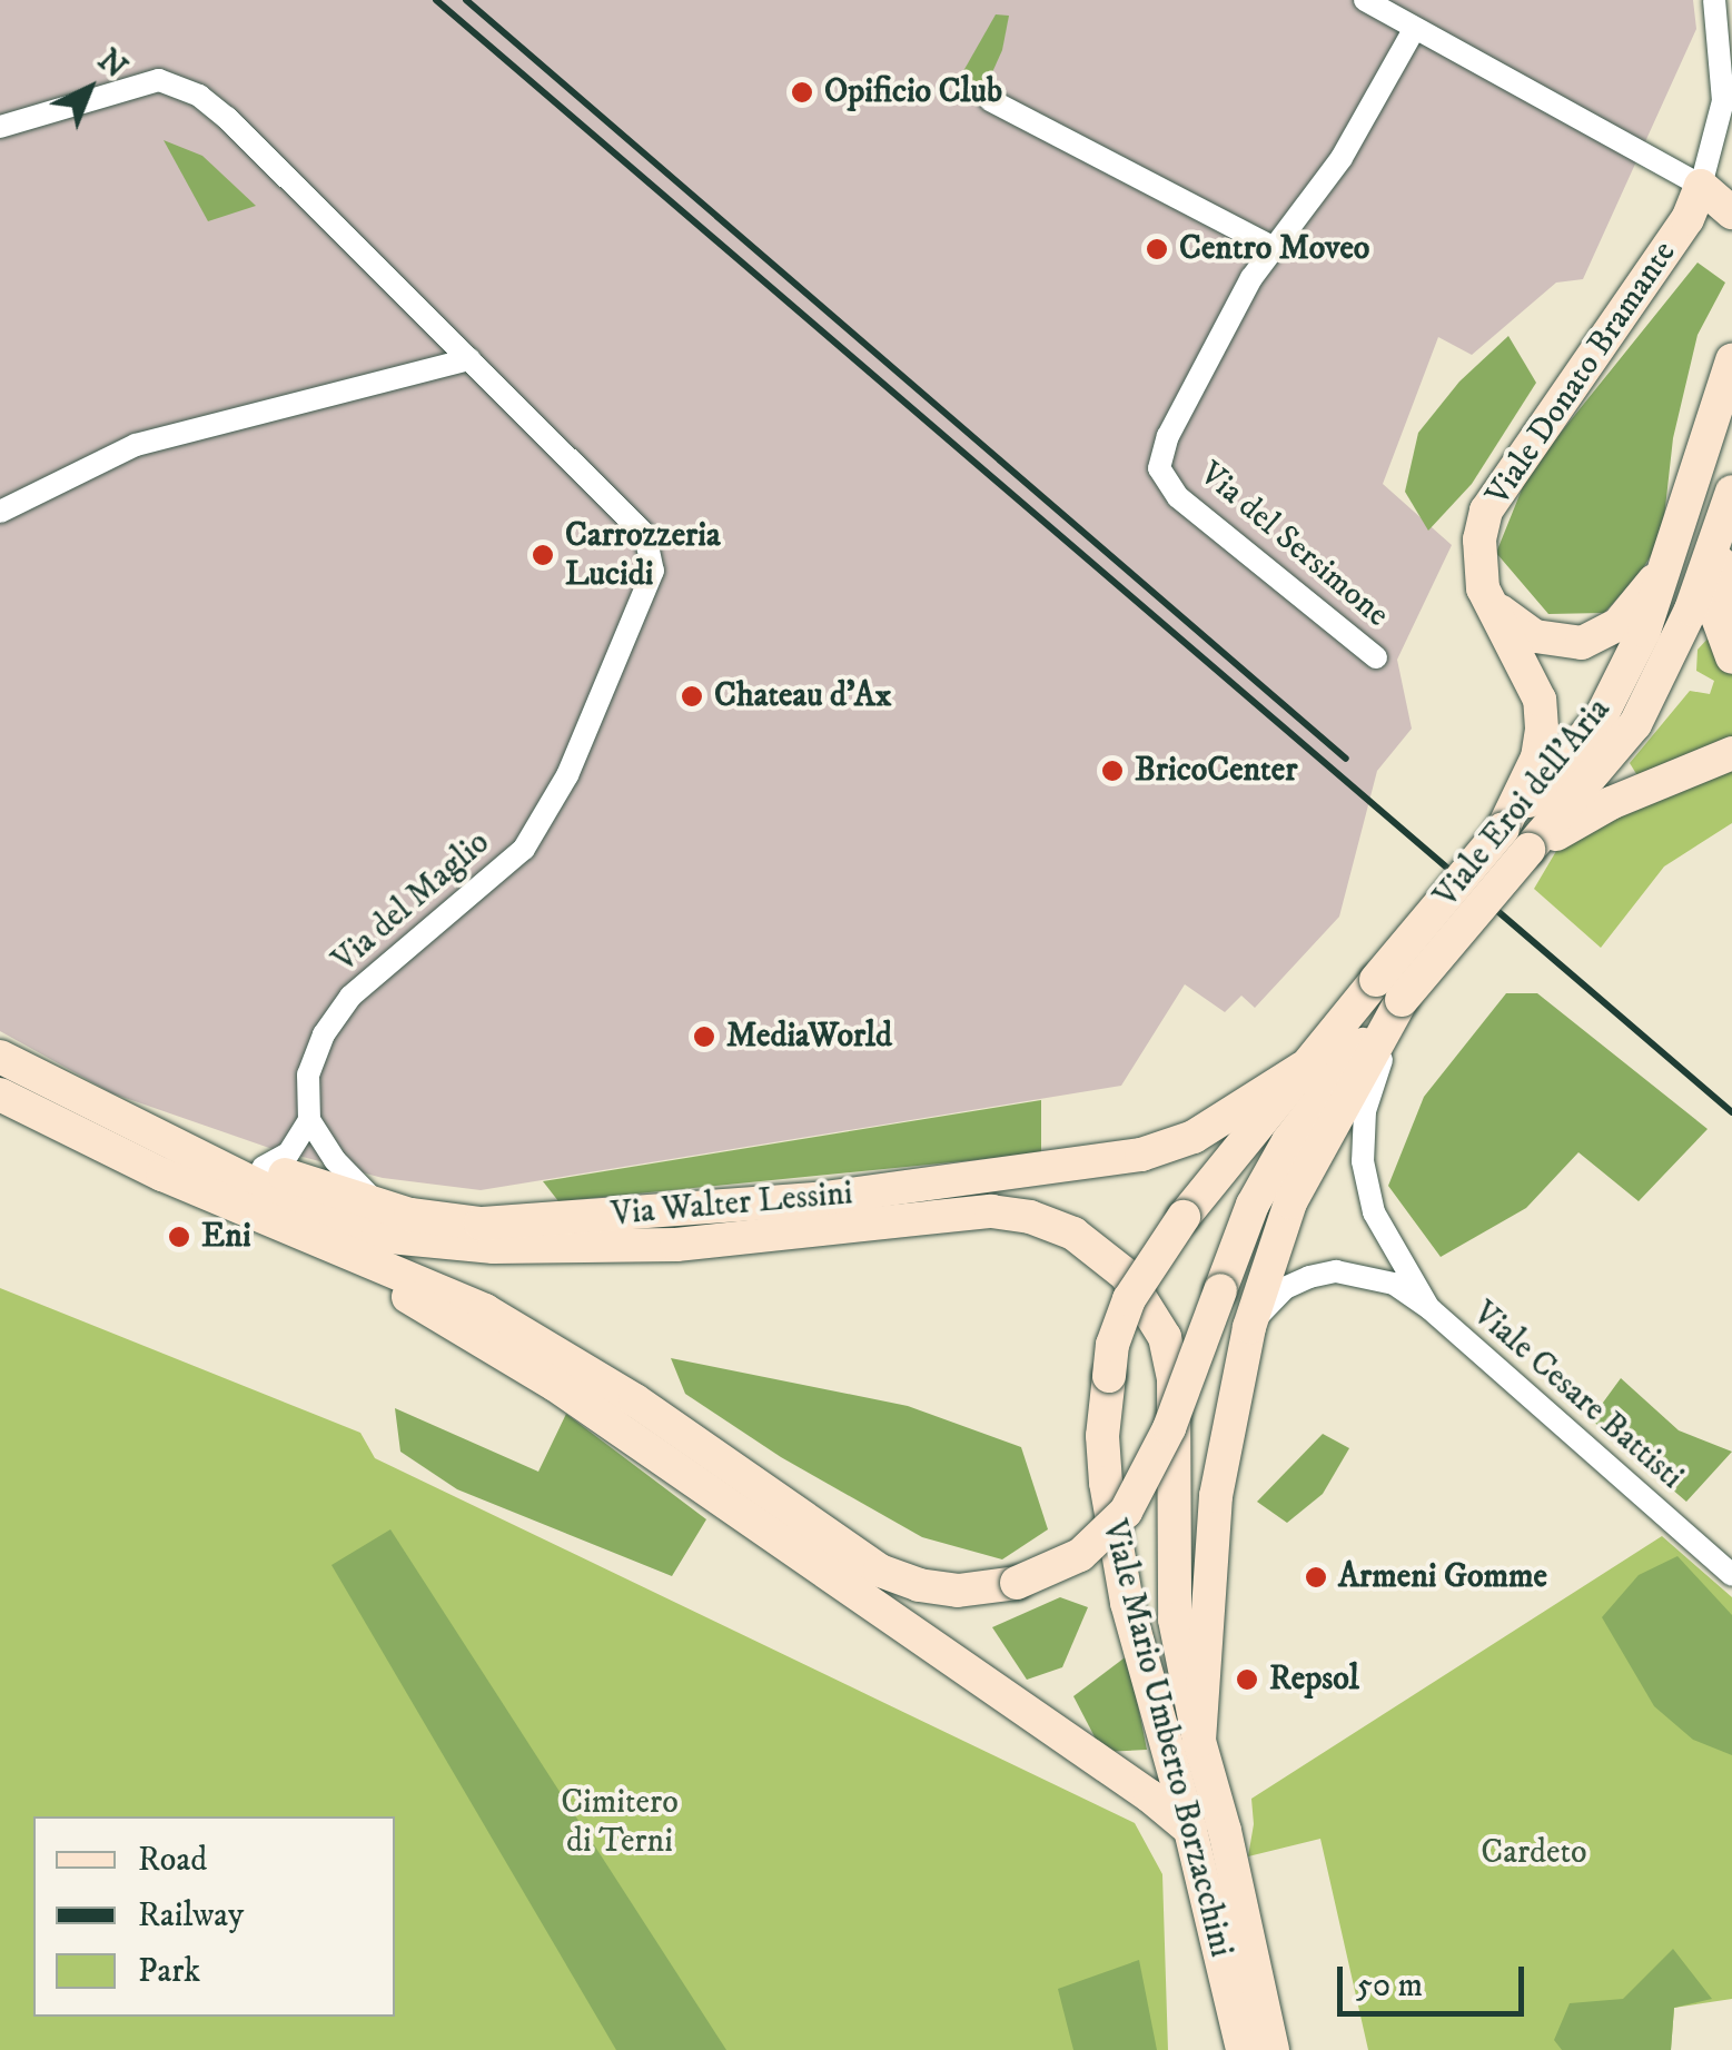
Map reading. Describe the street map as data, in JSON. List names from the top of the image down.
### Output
{
  "streets": {
    "main road": [
      "Viale Donato Bramante",
      "Viale Eroi dell'Aria",
      "Via Walter Lessini",
      "Viale Mario Umberto Borzacchini"
    ],
    "street": ["Via del Sersimone", "Via del Maglio", "Viale Cesare Battisti"]
  },
  "crossings": [
    ["Viale Donato Bramante", "Viale Eroi dell'Aria"],
    ["Viale Eroi dell'Aria", "Viale Mario Umberto Borzacchini"],
    ["Via Walter Lessini", "Viale Cesare Battisti"],
    ["Via Walter Lessini", "Viale Mario Umberto Borzacchini"],
    ["Viale Cesare Battisti", "Viale Mario Umberto Borzacchini"]
  ],
  "parks": ["Cimitero di Terni", "Cardeto"],
  "places": [
    "Opificio Club",
    "Centro Moveo",
    "Carrozzeria Lucidi",
    "Chateau d'Ax",
    "BricoCenter",
    "MediaWorld",
    "Eni",
    "Armeni Gomme",
    "Repsol"
  ],
  "legend": ["Road", "Railway", "Park"],
  "scale_bar": "50 m",
  "north": "top right"
}
